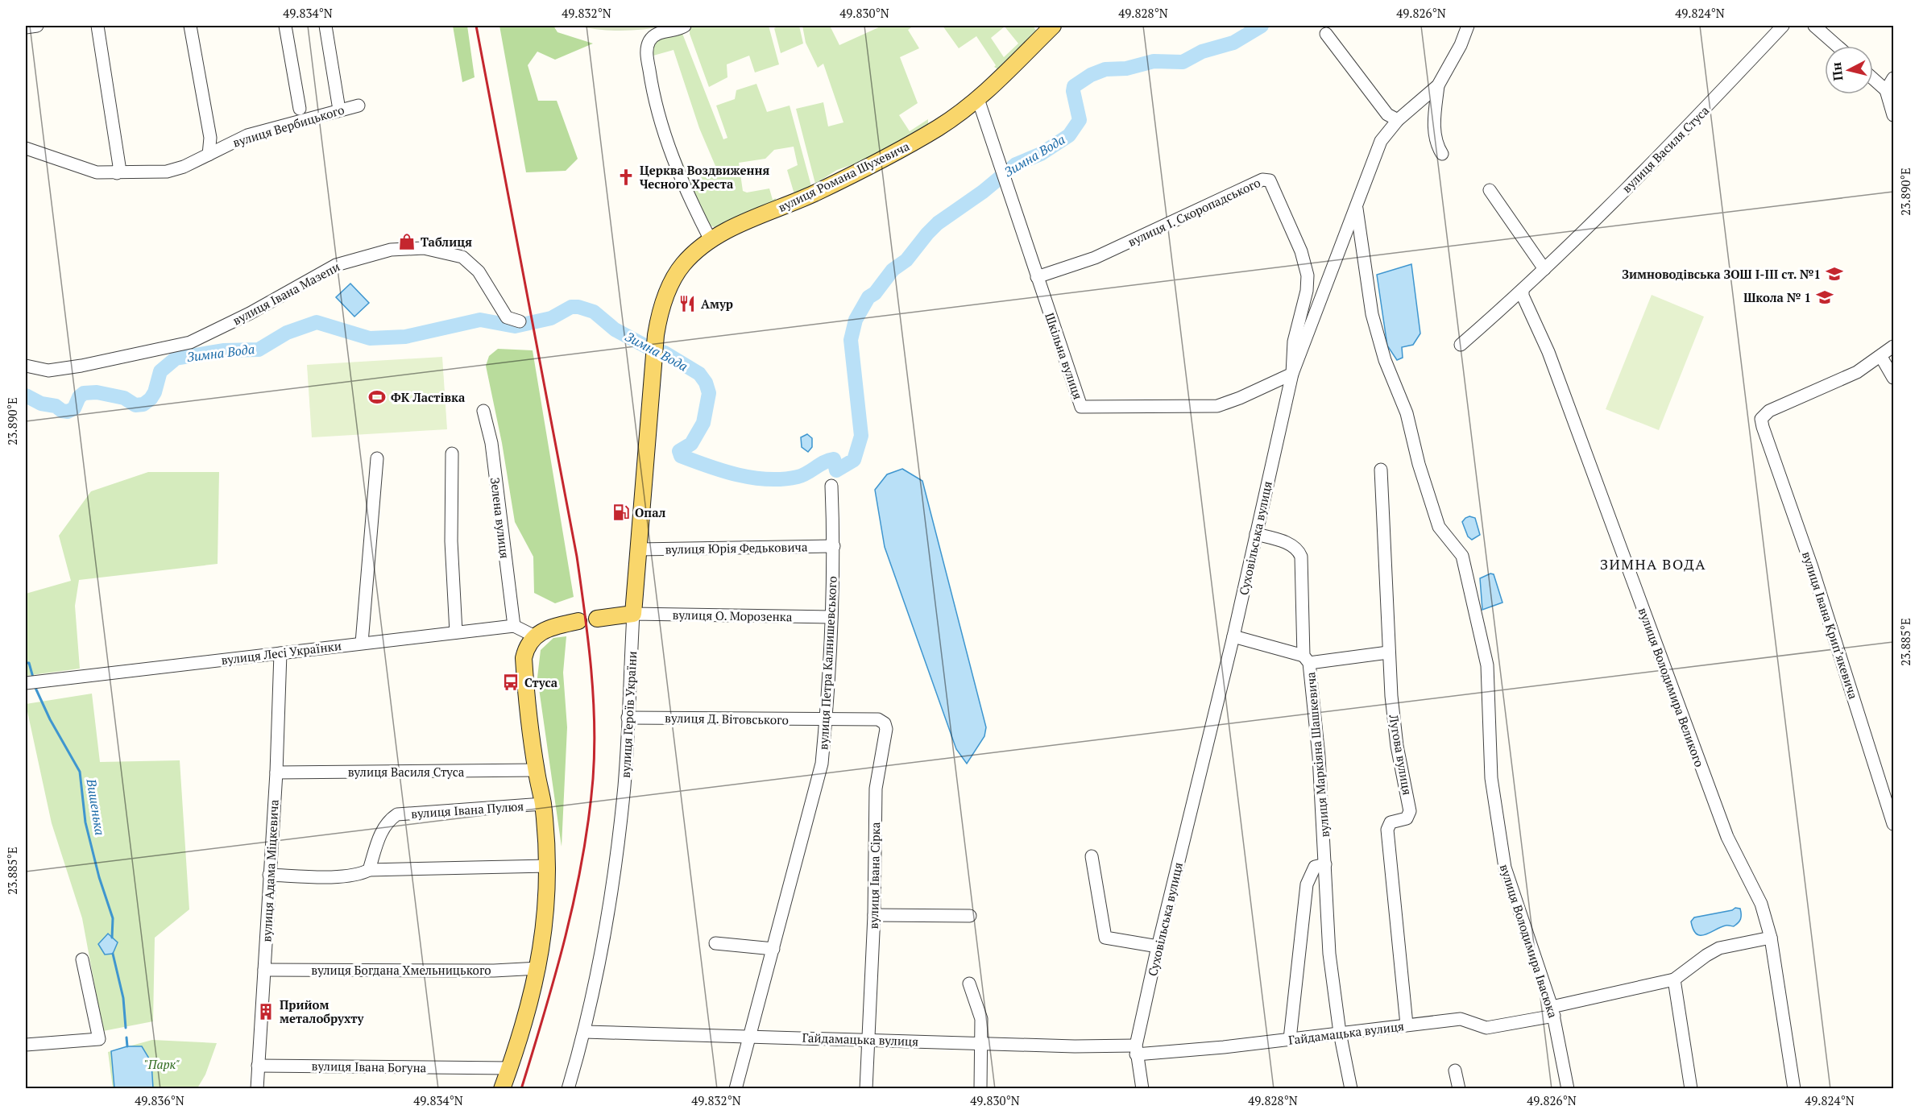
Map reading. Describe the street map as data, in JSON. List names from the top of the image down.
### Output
{
  "streets": {
    "main road": ["вулиця Романа Шухевича", "вулиця Героїв України"],
    "street": [
      "вулиця Вербицького",
      "вулиця Василя Стуса",
      "вулиця І. Скоропадського",
      "вулиця Івана Мазепи",
      "Шкільна вулиця",
      "Зелена вулиця",
      "Суховільська вулиця",
      "вулиця Юрія Федьковича",
      "вулиця О. Морозенка",
      "вулиця Івана Крипʼякевича",
      "вулиця Лесі Українки",
      "вулиця Петра Калнишевського",
      "вулиця Володимира Великого",
      "вулиця Д. Вітовського",
      "вулиця Маркіяна Шашкевича",
      "Лугова вулиця",
      "вулиця Івана Пулюя",
      "вулиця Адама Міцкевича",
      "вулиця Івана Сірка",
      "вулиця Володимира Івасюка",
      "вулиця Богдана Хмельницького",
      "Гайдамацька вулиця",
      "вулиця Івана Богуна"
    ]
  },
  "crossings": [
    ["вулиця Василя Стуса", "вулиця Володимира Великого"],
    ["вулиця Василя Стуса", "вулиця Адама Міцкевича"],
    ["вулиця Романа Шухевича", "Шкільна вулиця"],
    ["вулиця Романа Шухевича", "вулиця Героїв України"],
    ["вулиця І. Скоропадського", "Шкільна вулиця"],
    ["вулиця І. Скоропадського", "Суховільська вулиця"],
    ["Шкільна вулиця", "Суховільська вулиця"],
    ["Зелена вулиця", "вулиця Лесі Українки"],
    ["Суховільська вулиця", "вулиця Маркіяна Шашкевича"],
    ["Суховільська вулиця", "вулиця Володимира Івасюка"],
    ["Суховільська вулиця", "Гайдамацька вулиця"],
    ["вулиця Юрія Федьковича", "вулиця Петра Калнишевського"],
    ["вулиця Юрія Федьковича", "вулиця Героїв України"],
    ["вулиця О. Морозенка", "вулиця Петра Калнишевського"],
    ["вулиця О. Морозенка", "вулиця Героїв України"],
    ["вулиця Лесі Українки", "вулиця Адама Міцкевича"],
    ["вулиця Петра Калнишевського", "вулиця Д. Вітовського"],
    ["вулиця Петра Калнишевського", "вулиця Івана Сірка"],
    ["вулиця Петра Калнишевського", "Гайдамацька вулиця"],
    ["вулиця Героїв України", "вулиця Д. Вітовського"],
    ["вулиця Героїв України", "Гайдамацька вулиця"],
    ["вулиця Д. Вітовського", "вулиця Івана Сірка"],
    ["вулиця Маркіяна Шашкевича", "Гайдамацька вулиця"],
    ["Лугова вулиця", "Гайдамацька вулиця"],
    ["вулиця Адама Міцкевича", "вулиця Богдана Хмельницького"],
    ["вулиця Адама Міцкевича", "вулиця Івана Богуна"],
    ["вулиця Івана Сірка", "Гайдамацька вулиця"],
    ["вулиця Володимира Івасюка", "Гайдамацька вулиця"]
  ],
  "districts": ["ЗИМНА ВОДА"],
  "water": ["Зимна Вода", "Вишенька"],
  "parks": ["\"Парк\""],
  "places": {
    "church": ["Церква Воздвиження Чесного Хреста"],
    "shop": ["Таблиця"],
    "school or university": ["Зимноводівська ЗОШ І-ІІІ ст. №1", "Школа № 1"],
    "restaurant": ["Амур"],
    "sports": ["ФК Ластівка"],
    "fuel station": ["Опал"],
    "bus stop": ["Стуса"],
    "building": ["Прийом металобрухту"]
  },
  "north": "left",
  "coordinates": [
    "49.834°N",
    "49.832°N",
    "49.830°N",
    "49.828°N",
    "49.826°N",
    "49.824°N",
    "23.890°E",
    "23.885°E",
    "49.836°N"
  ]
}
